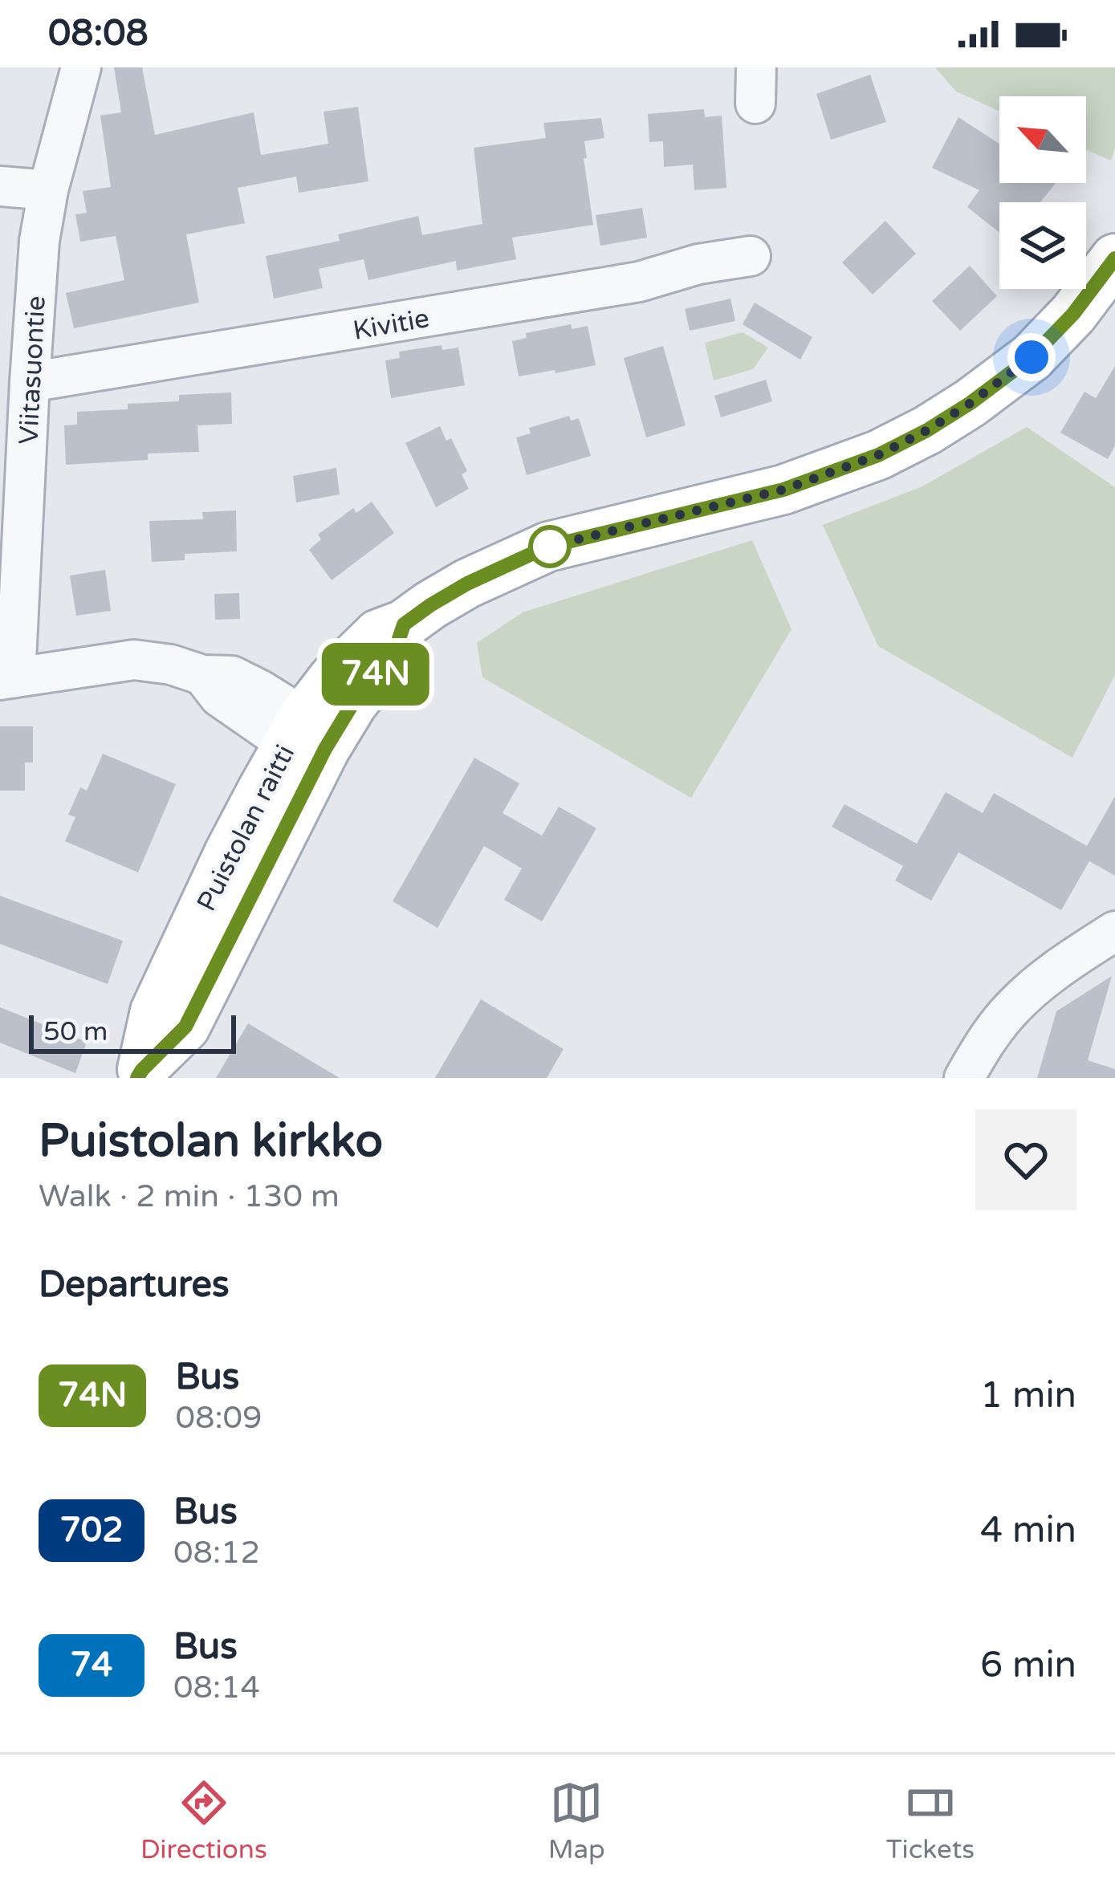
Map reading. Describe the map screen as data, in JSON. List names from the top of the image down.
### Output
{
  "streets": {
    "main road": ["Puistolan raitti"],
    "street": ["Kivitie", "Viitasuontie"]
  },
  "crossings": [
    ["Kivitie", "Viitasuontie"]
  ],
  "lines": ["bus line 74N"],
  "scale_bar": "50 m",
  "north": "top left",
  "page": {
    "status": "08:08",
    "on_map": "74N",
    "scale": "50 m",
    "heading": [
      ["Puistolan kirkko", "Walk · 2 min · 130 m"],
      "Departures"
    ],
    "list": [
      {
        "mark": "74N",
        "name": "Bus",
        "note": "08:09",
        "value": "1 min"
      },
      {
        "mark": "702",
        "name": "Bus",
        "note": "08:12",
        "value": "4 min"
      },
      {
        "mark": "74",
        "name": "Bus",
        "note": "08:14",
        "value": "6 min"
      }
    ],
    "tabs": ["Directions", "Map", "Tickets"]
  }
}
